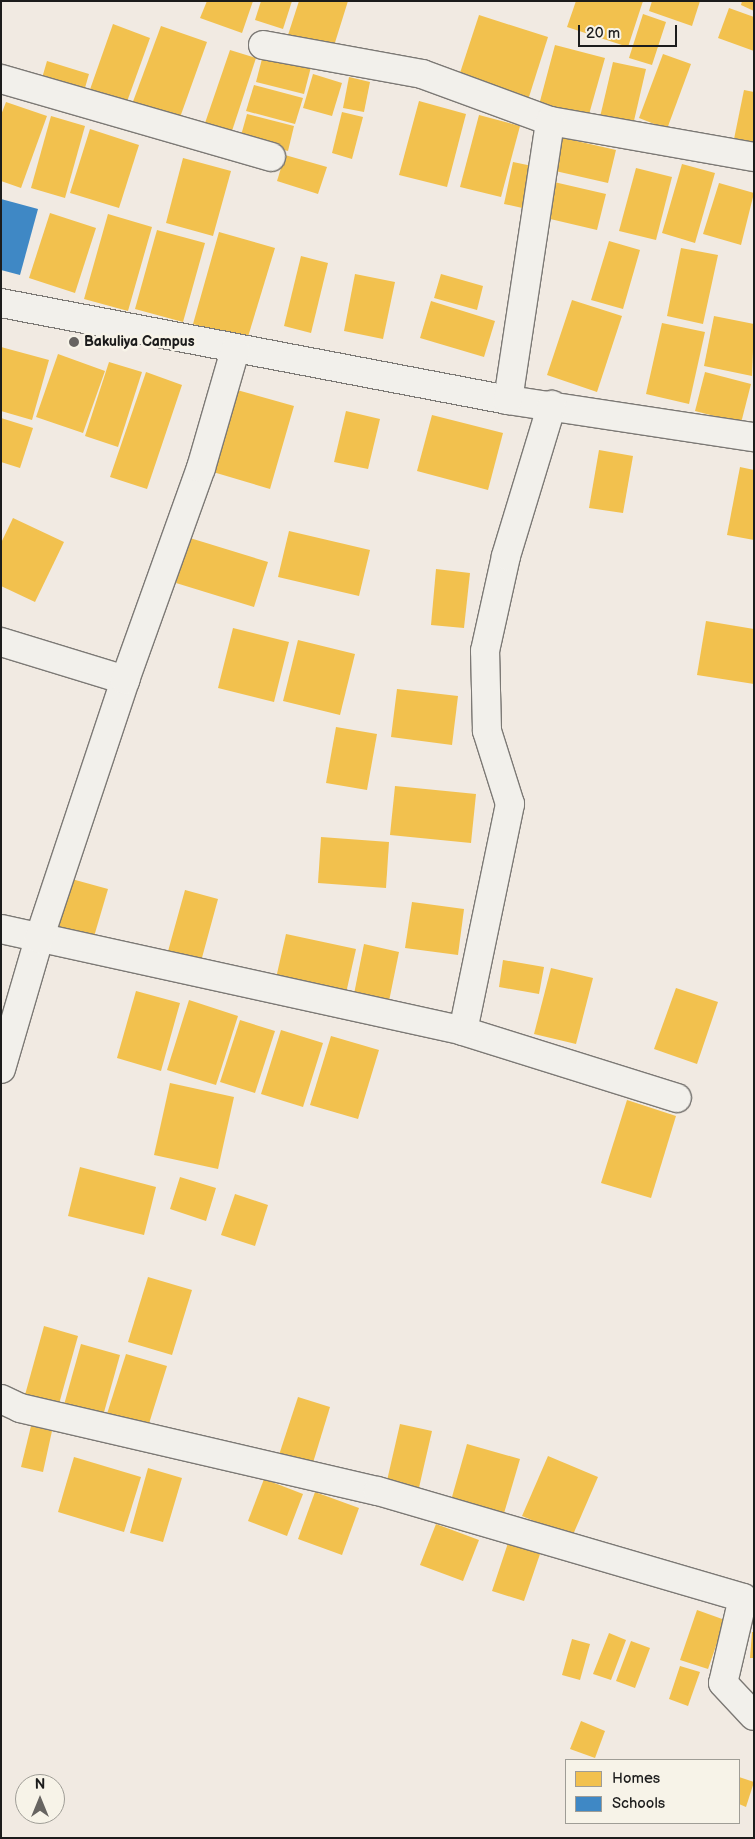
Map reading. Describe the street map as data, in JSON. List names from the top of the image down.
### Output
{
  "places": ["Bakuliya Campus"],
  "legend": ["Homes", "Schools"],
  "scale_bar": "20 m",
  "north": "top"
}
